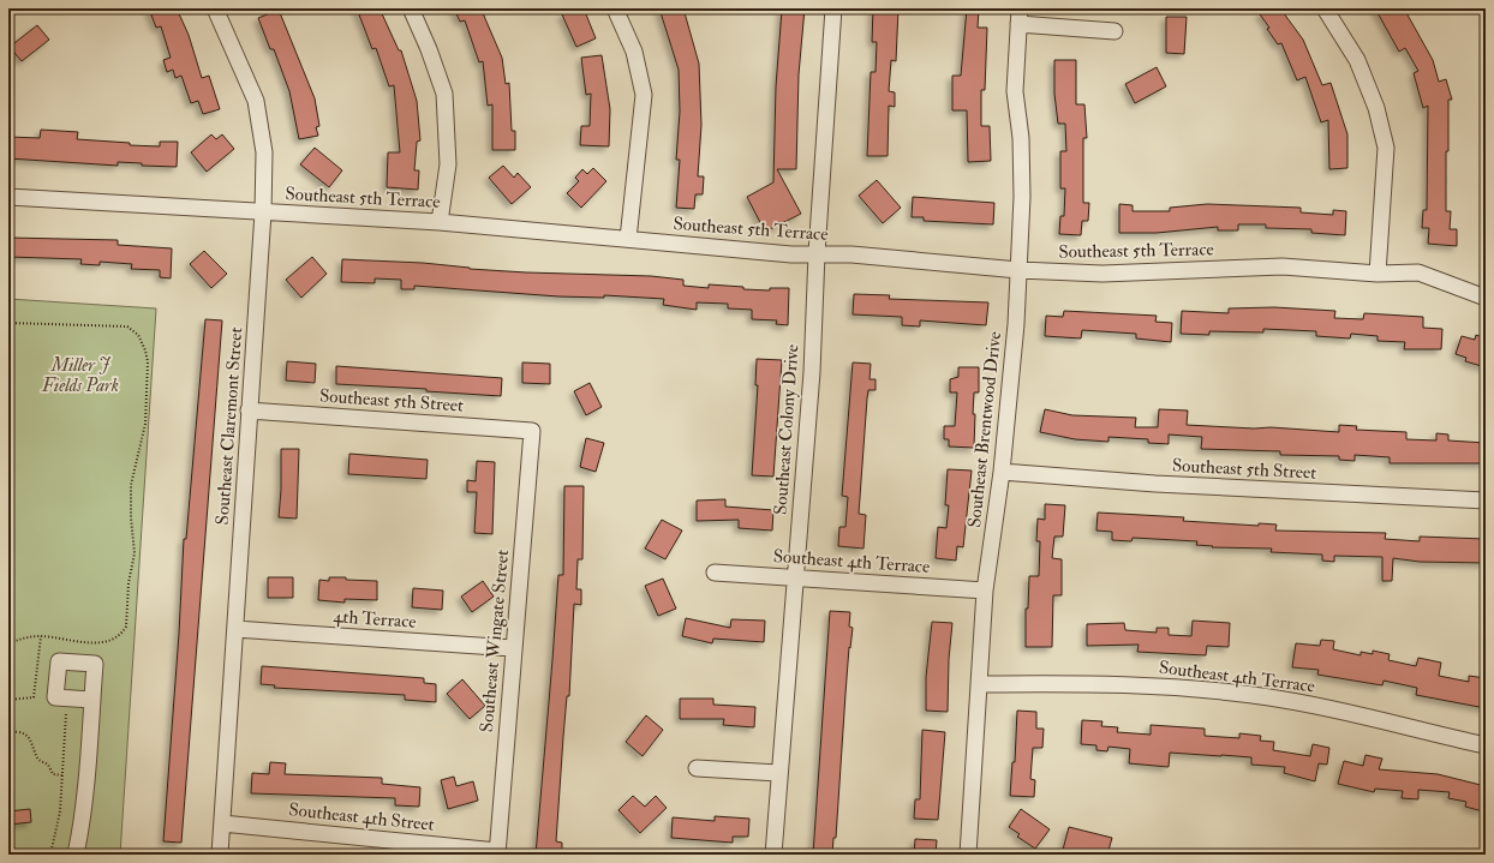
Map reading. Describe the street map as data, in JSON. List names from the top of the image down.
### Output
{
  "streets": {
    "street": [
      "Southeast 5th Terrace",
      "Southeast 5th Street",
      "Southeast Claremont Street",
      "Southeast Colony Drive",
      "Southeast Brentwood Drive",
      "Southeast 4th Terrace",
      "4th Terrace",
      "Southeast Wingate Street",
      "Southeast 4th Street"
    ]
  },
  "crossings": [
    ["Southeast 5th Terrace", "Southeast Claremont Street"],
    ["Southeast 5th Terrace", "Southeast Colony Drive"],
    ["Southeast 5th Terrace", "Southeast Brentwood Drive"],
    ["Southeast 5th Street", "Southeast Claremont Street"],
    ["Southeast 5th Street", "Southeast Brentwood Drive"],
    ["Southeast 5th Street", "Southeast Wingate Street"],
    ["Southeast Claremont Street", "4th Terrace"],
    ["Southeast Claremont Street", "Southeast 4th Street"],
    ["Southeast Colony Drive", "Southeast 4th Terrace"],
    ["Southeast Brentwood Drive", "Southeast 4th Terrace"],
    ["4th Terrace", "Southeast Wingate Street"],
    ["Southeast Wingate Street", "Southeast 4th Street"]
  ],
  "parks": ["Miller J Fields Park"]
}
